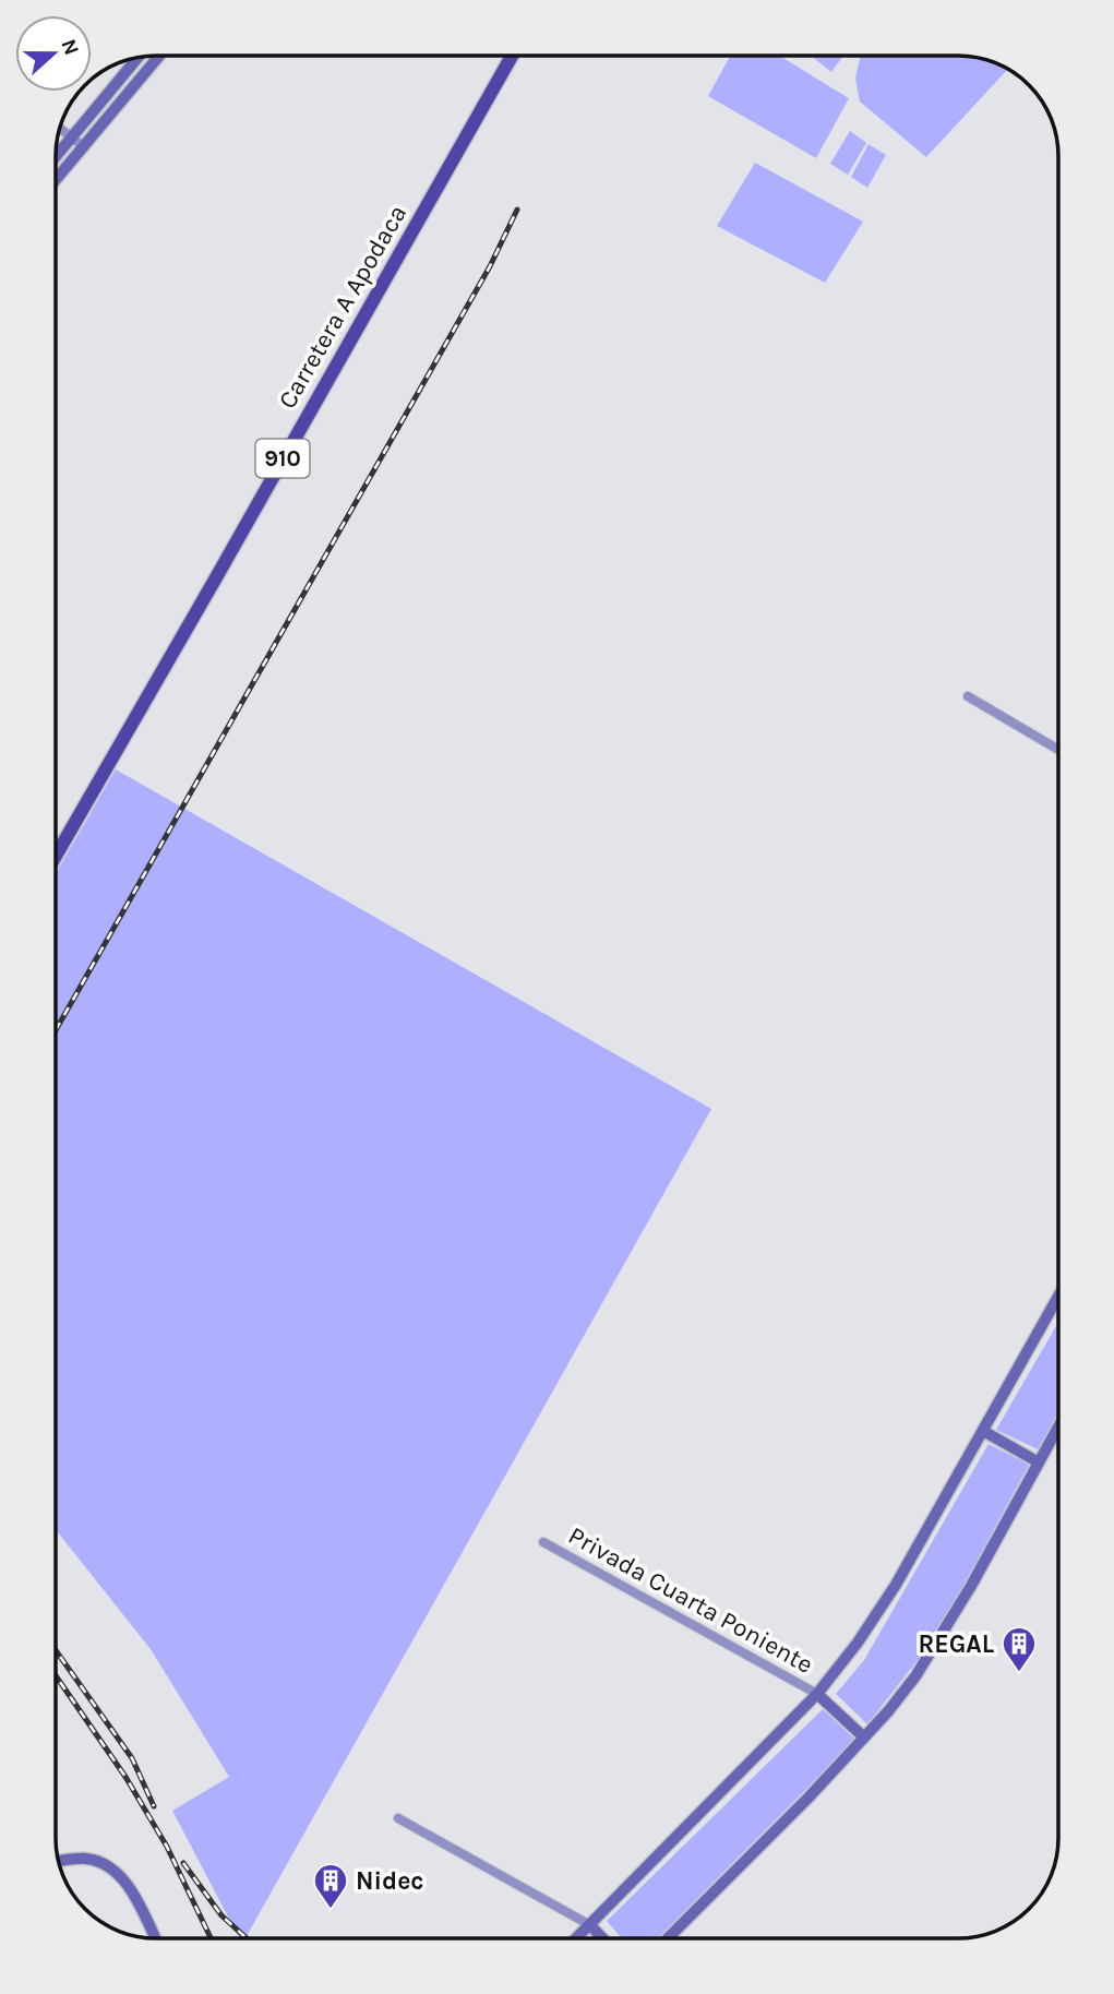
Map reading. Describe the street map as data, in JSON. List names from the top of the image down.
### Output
{
  "streets": {
    "main road": ["Carretera A Apodaca", "910"],
    "street": ["Privada Cuarta Poniente"]
  },
  "places": {
    "building": ["REGAL", "Nidec"]
  },
  "north": "right"
}
